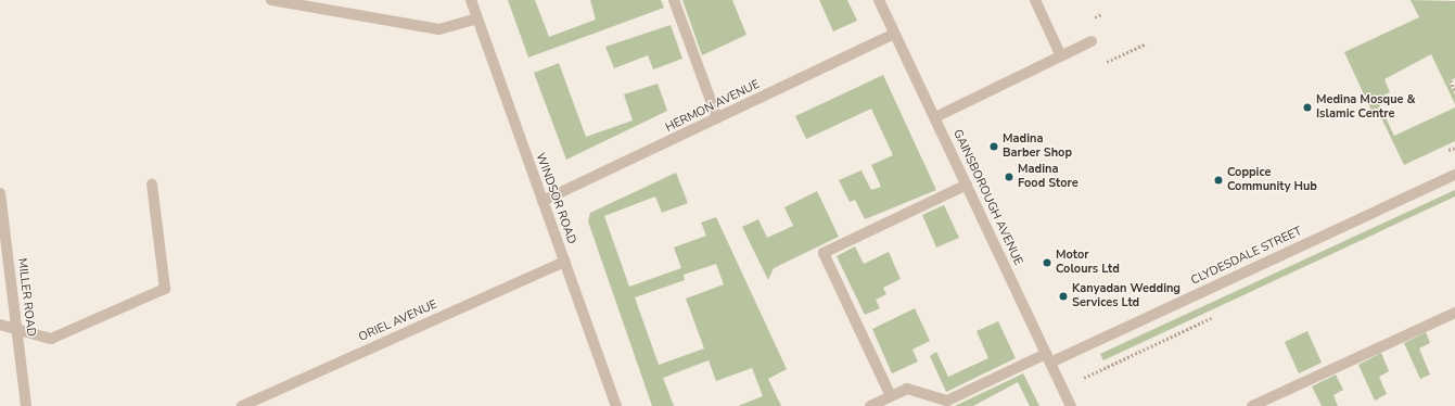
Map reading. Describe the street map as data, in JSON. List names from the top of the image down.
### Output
{
  "streets": {
    "street": [
      "HERMON AVENUE",
      "GAINSBOROUGH AVENUE",
      "WINDSOR ROAD",
      "CLYDESDALE STREET",
      "MILLER ROAD",
      "ORIEL AVENUE"
    ]
  },
  "crossings": [
    ["HERMON AVENUE", "GAINSBOROUGH AVENUE"],
    ["HERMON AVENUE", "WINDSOR ROAD"],
    ["GAINSBOROUGH AVENUE", "CLYDESDALE STREET"],
    ["WINDSOR ROAD", "ORIEL AVENUE"]
  ],
  "places": [
    "Medina Mosque & Islamic Centre",
    "Madina Barber Shop",
    "Madina Food Store",
    "Coppice Community Hub",
    "Motor Colours Ltd",
    "Kanyadan Wedding Services Ltd"
  ]
}
